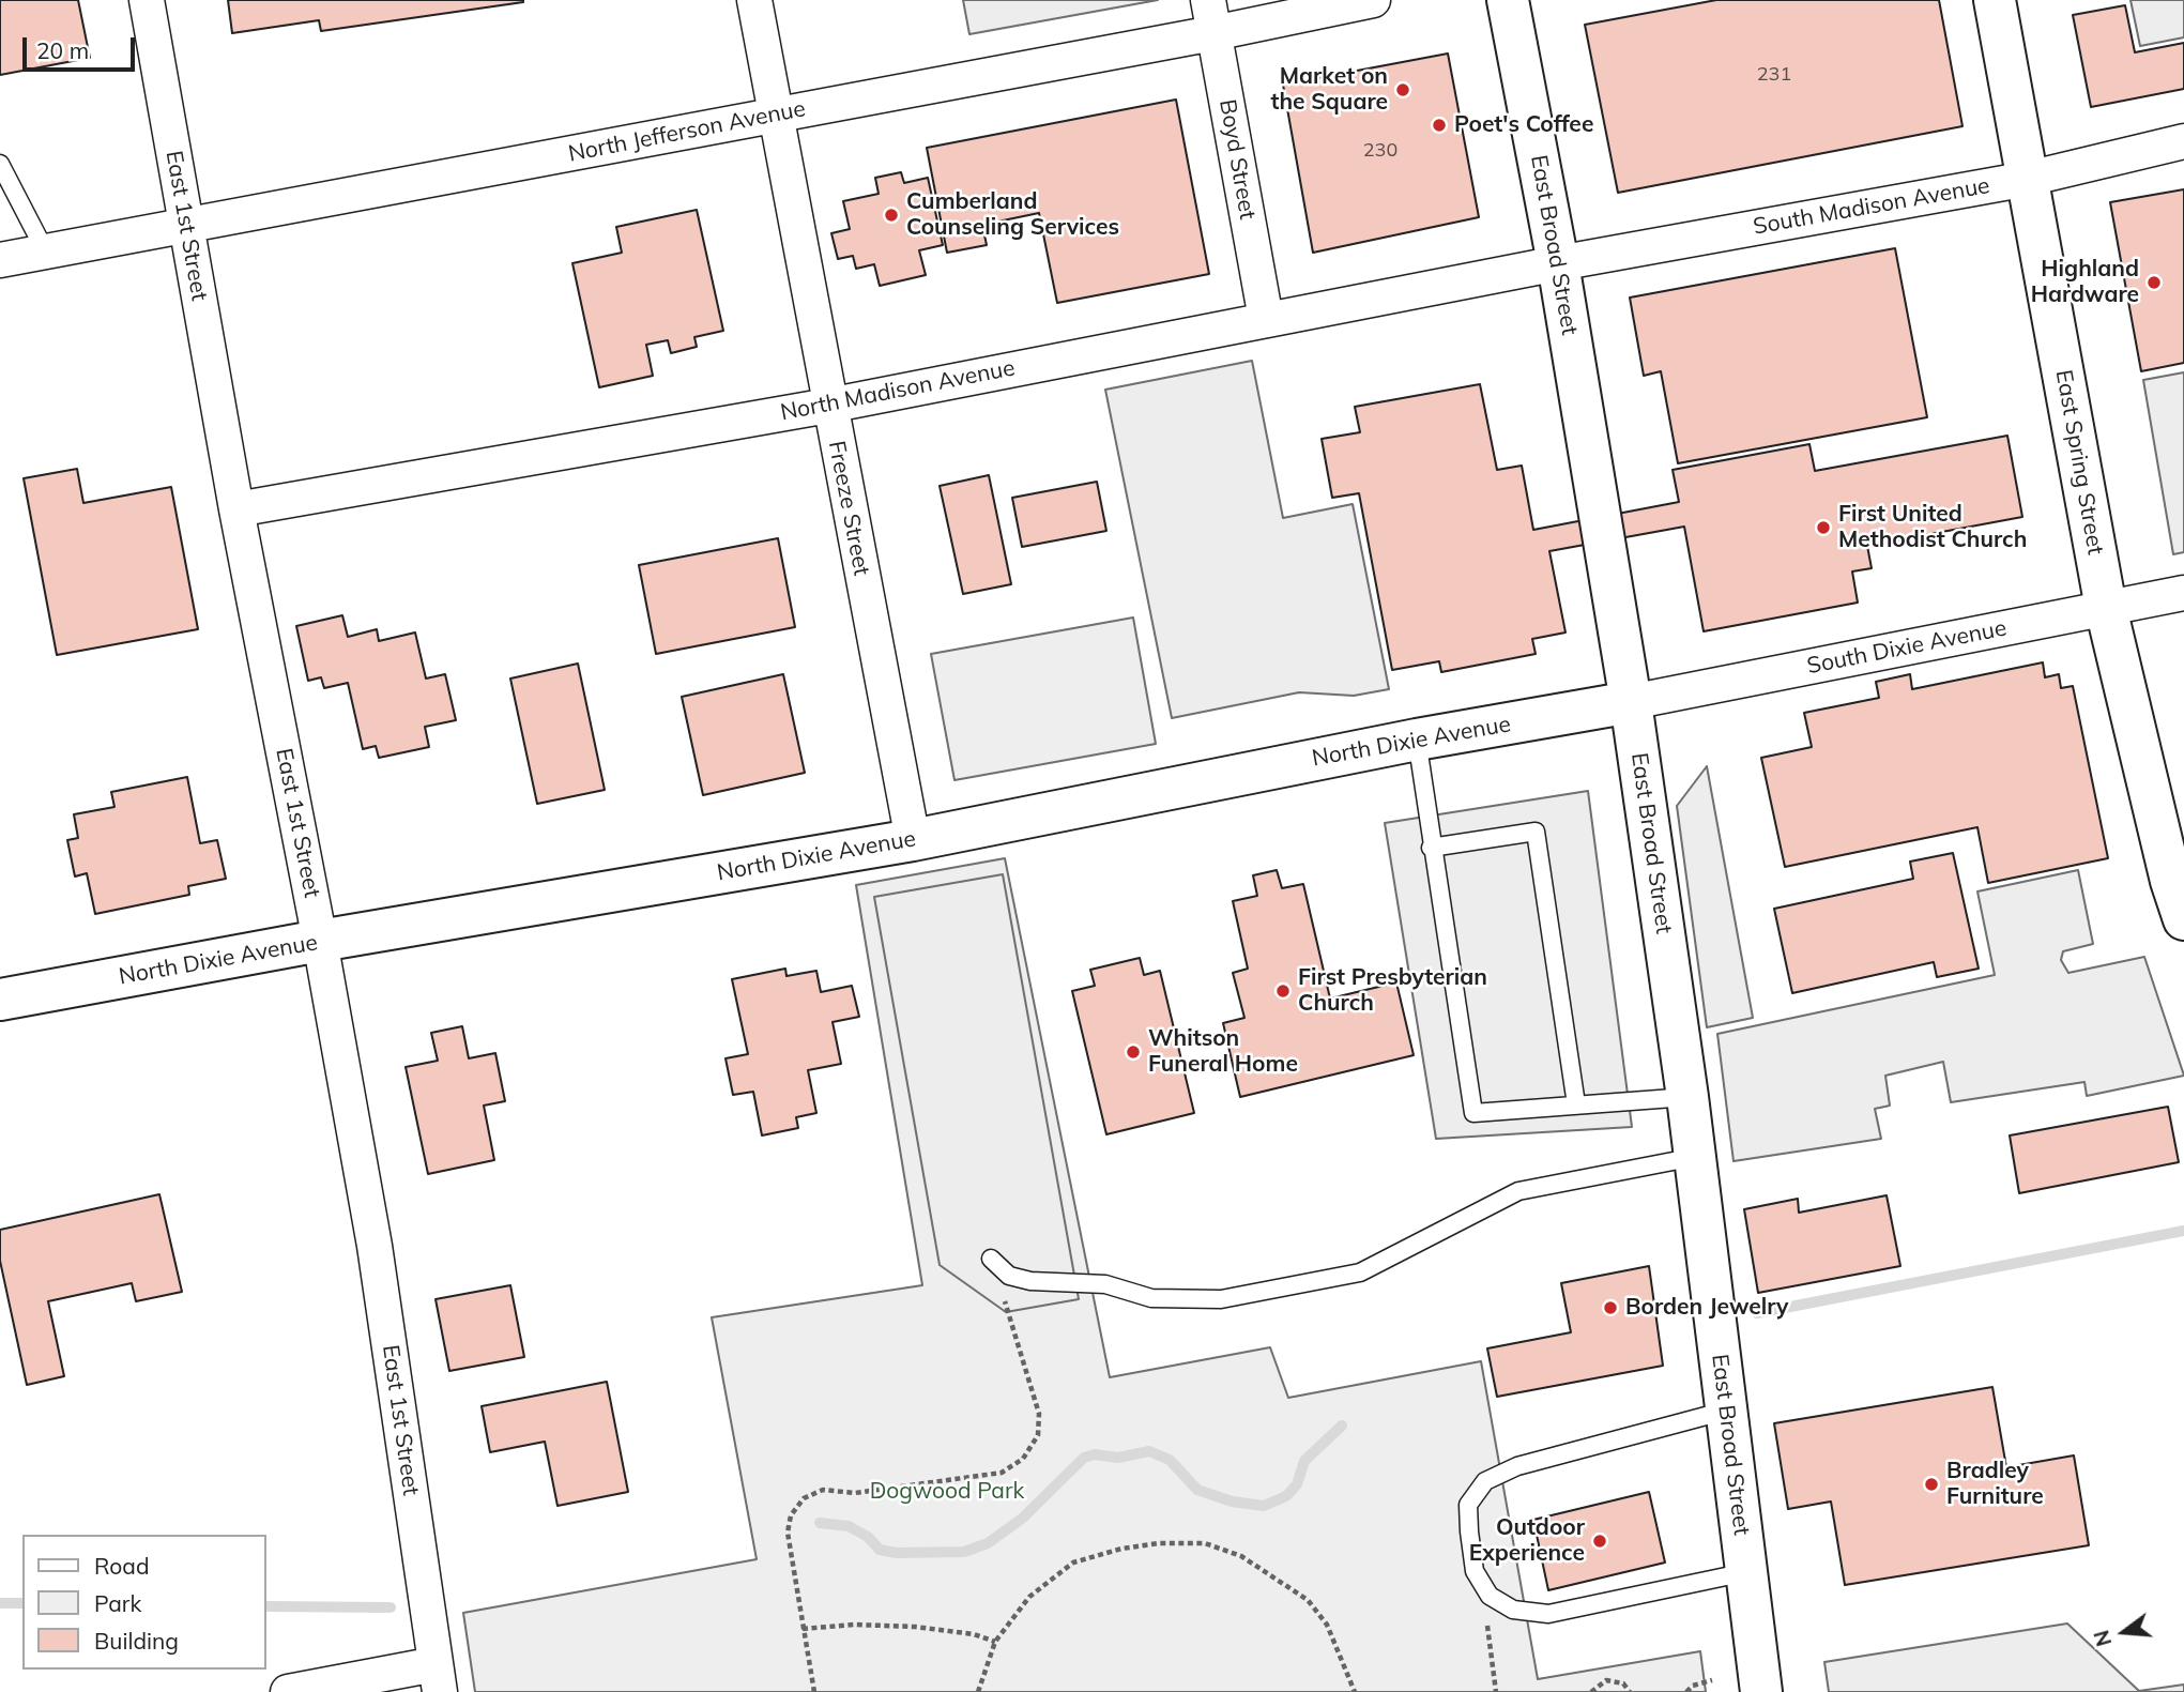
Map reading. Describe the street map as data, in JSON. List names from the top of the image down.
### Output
{
  "streets": {
    "street": [
      "North Jefferson Avenue",
      "Boyd Street",
      "South Madison Avenue",
      "East 1st Street",
      "East Broad Street",
      "North Madison Avenue",
      "East Spring Street",
      "Freeze Street",
      "South Dixie Avenue",
      "North Dixie Avenue"
    ]
  },
  "crossings": [
    ["North Jefferson Avenue", "Boyd Street"],
    ["North Jefferson Avenue", "East 1st Street"],
    ["North Jefferson Avenue", "Freeze Street"],
    ["Boyd Street", "North Madison Avenue"],
    ["South Madison Avenue", "East Broad Street"],
    ["South Madison Avenue", "North Madison Avenue"],
    ["South Madison Avenue", "East Spring Street"],
    ["East 1st Street", "North Madison Avenue"],
    ["East 1st Street", "North Dixie Avenue"],
    ["East Broad Street", "North Madison Avenue"],
    ["East Broad Street", "South Dixie Avenue"],
    ["East Broad Street", "North Dixie Avenue"],
    ["North Madison Avenue", "Freeze Street"],
    ["East Spring Street", "South Dixie Avenue"],
    ["Freeze Street", "North Dixie Avenue"],
    ["South Dixie Avenue", "North Dixie Avenue"]
  ],
  "parks": ["Dogwood Park"],
  "places": [
    "Market on the Square",
    "Poet's Coffee",
    "Cumberland Counseling Services",
    "Highland Hardware",
    "First United Methodist Church",
    "First Presbyterian Church",
    "Whitson Funeral Home",
    "Borden Jewelry",
    "Bradley Furniture",
    "Outdoor Experience"
  ],
  "house_numbers": ["231", "230"],
  "legend": ["Road", "Park", "Building"],
  "scale_bar": "20 m",
  "north": "left"
}
